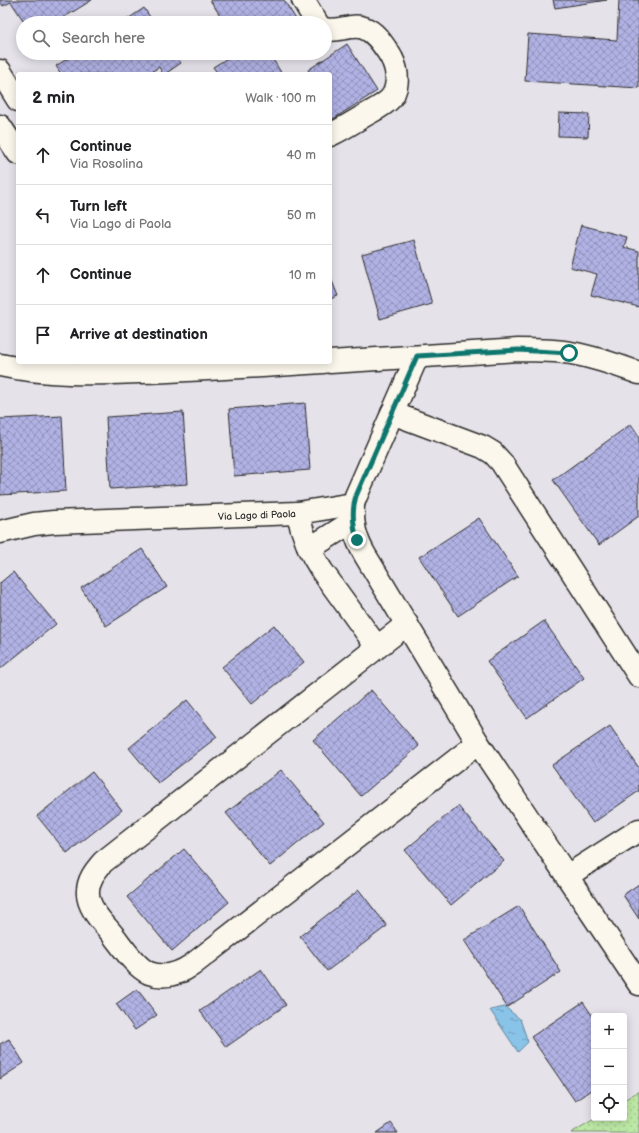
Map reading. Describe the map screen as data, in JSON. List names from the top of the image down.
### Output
{
  "streets": {
    "street": ["Via Lago di Paola"]
  },
  "page": {
    "search": "Search here",
    "heading": ["2 min", "Walk · 100 m"],
    "list": [
      ["Continue", "Via Rosolina", "40 m"],
      ["Turn left", "Via Lago di Paola", "50 m"],
      ["Continue", "10 m"],
      "Arrive at destination"
    ],
    "map_buttons": ["+", "−"]
  }
}
